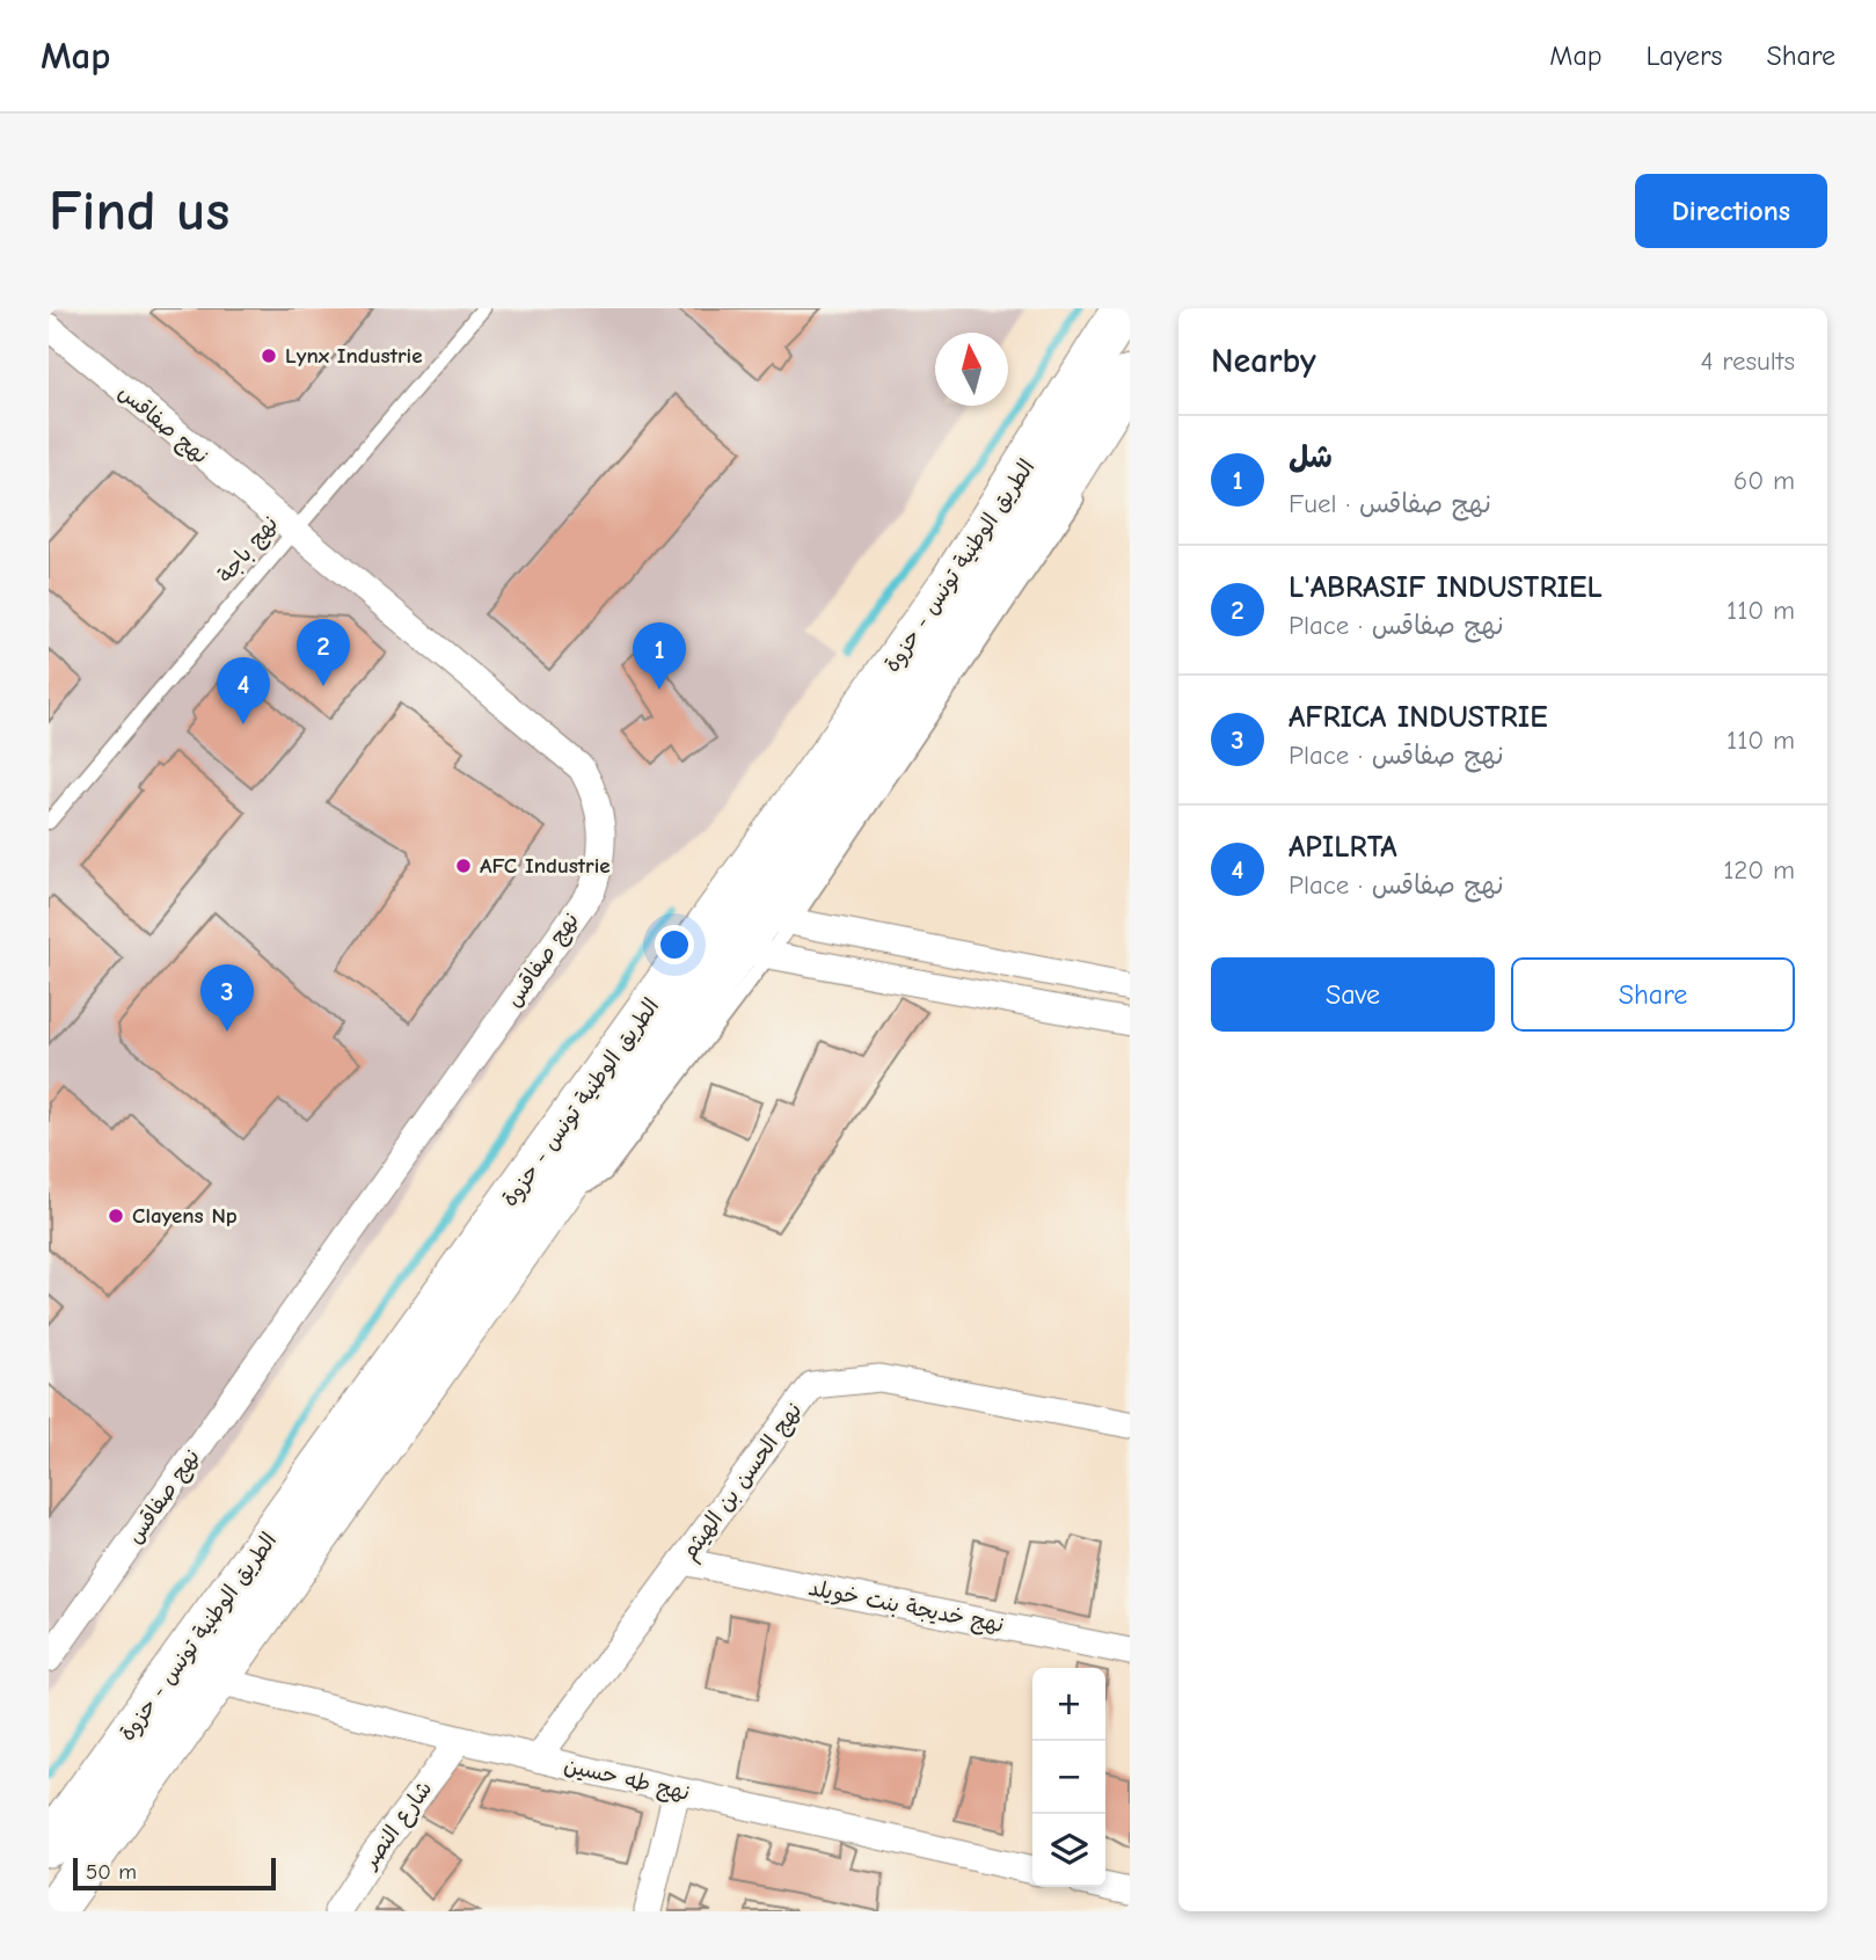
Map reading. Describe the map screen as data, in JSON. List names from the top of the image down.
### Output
{
  "streets": {
    "main road": ["الطريق الوطنية تونس - حزوة"],
    "street": [
      "نهج صفاقس",
      "نهج الحسن بن الهيثم",
      "نهج خديجة بنت خويلد",
      "نهج طه حسين",
      "شارع النصر"
    ],
    "lane": ["نهج باجة"]
  },
  "crossings": [
    ["نهج صفاقس", "نهج باجة"],
    ["الطريق الوطنية تونس - حزوة", "نهج طه حسين"],
    ["نهج الحسن بن الهيثم", "نهج خديجة بنت خويلد"],
    ["نهج الحسن بن الهيثم", "نهج طه حسين"],
    ["نهج طه حسين", "شارع النصر"]
  ],
  "places": ["Lynx Industrie", "AFC Industrie", "Clayens Np"],
  "scale_bar": "50 m",
  "north": "top",
  "page": {
    "header": "Map",
    "nav": ["Map", "Layers", "Share"],
    "buttons": [
      "Directions",
      ["Save", "Share"]
    ],
    "title": "Find us",
    "heading": ["Nearby", "4 results"],
    "list": [
      {
        "mark": "1",
        "name": "شل",
        "note": "Fuel · نهج صفاقس",
        "value": "60 m"
      },
      {
        "mark": "2",
        "name": "L'ABRASIF INDUSTRIEL",
        "note": "Place · نهج صفاقس",
        "value": "110 m"
      },
      {
        "mark": "3",
        "name": "AFRICA INDUSTRIE",
        "note": "Place · نهج صفاقس",
        "value": "110 m"
      },
      {
        "mark": "4",
        "name": "APILRTA",
        "note": "Place · نهج صفاقس",
        "value": "120 m"
      }
    ],
    "pins": [
      "2",
      "1",
      "4",
      "3"
    ],
    "map_buttons": ["+", "−"],
    "scale": "50 m"
  }
}
